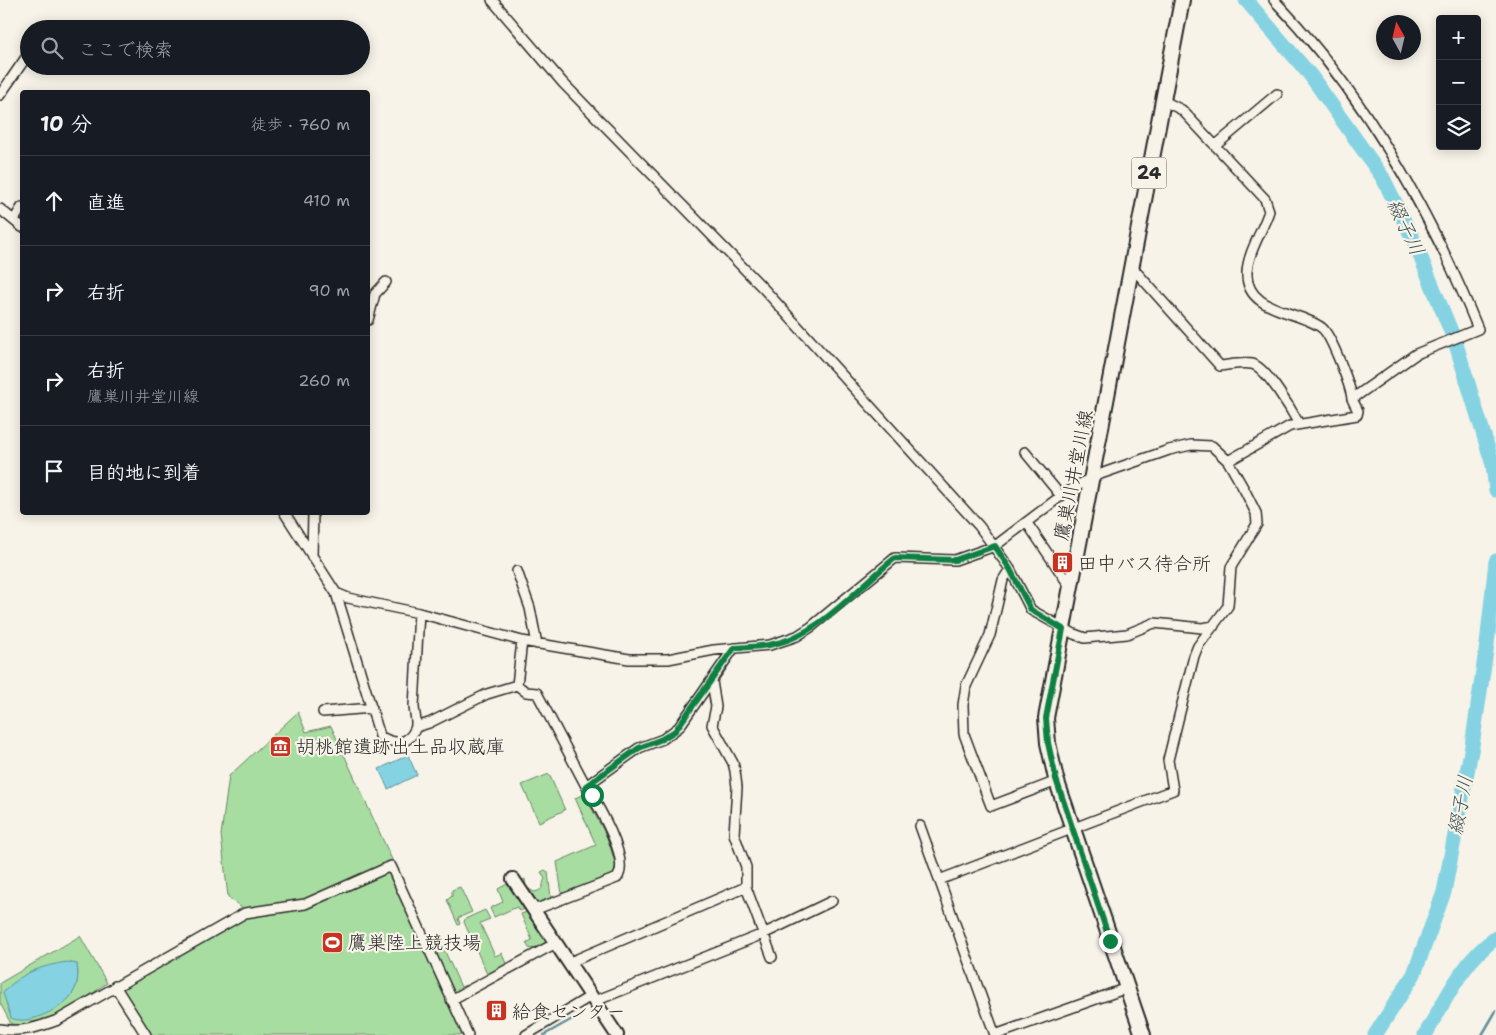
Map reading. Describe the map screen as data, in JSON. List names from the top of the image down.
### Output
{
  "streets": {
    "main road": ["24", "鷹巣川井堂川線"]
  },
  "water": ["綴子川"],
  "places": {
    "building": ["田中バス待合所", "給食センター"],
    "museum": ["胡桃館遺跡出土品収蔵庫"],
    "sports": ["鷹巣陸上競技場"]
  },
  "north": "top",
  "page": {
    "map_buttons": ["+", "−"],
    "search": "ここで検索",
    "heading": ["10 分", "徒歩 · 760 m"],
    "list": [
      ["直進", "410 m"],
      ["右折", "90 m"],
      ["右折", "鷹巣川井堂川線", "260 m"],
      "目的地に到着"
    ]
  }
}
